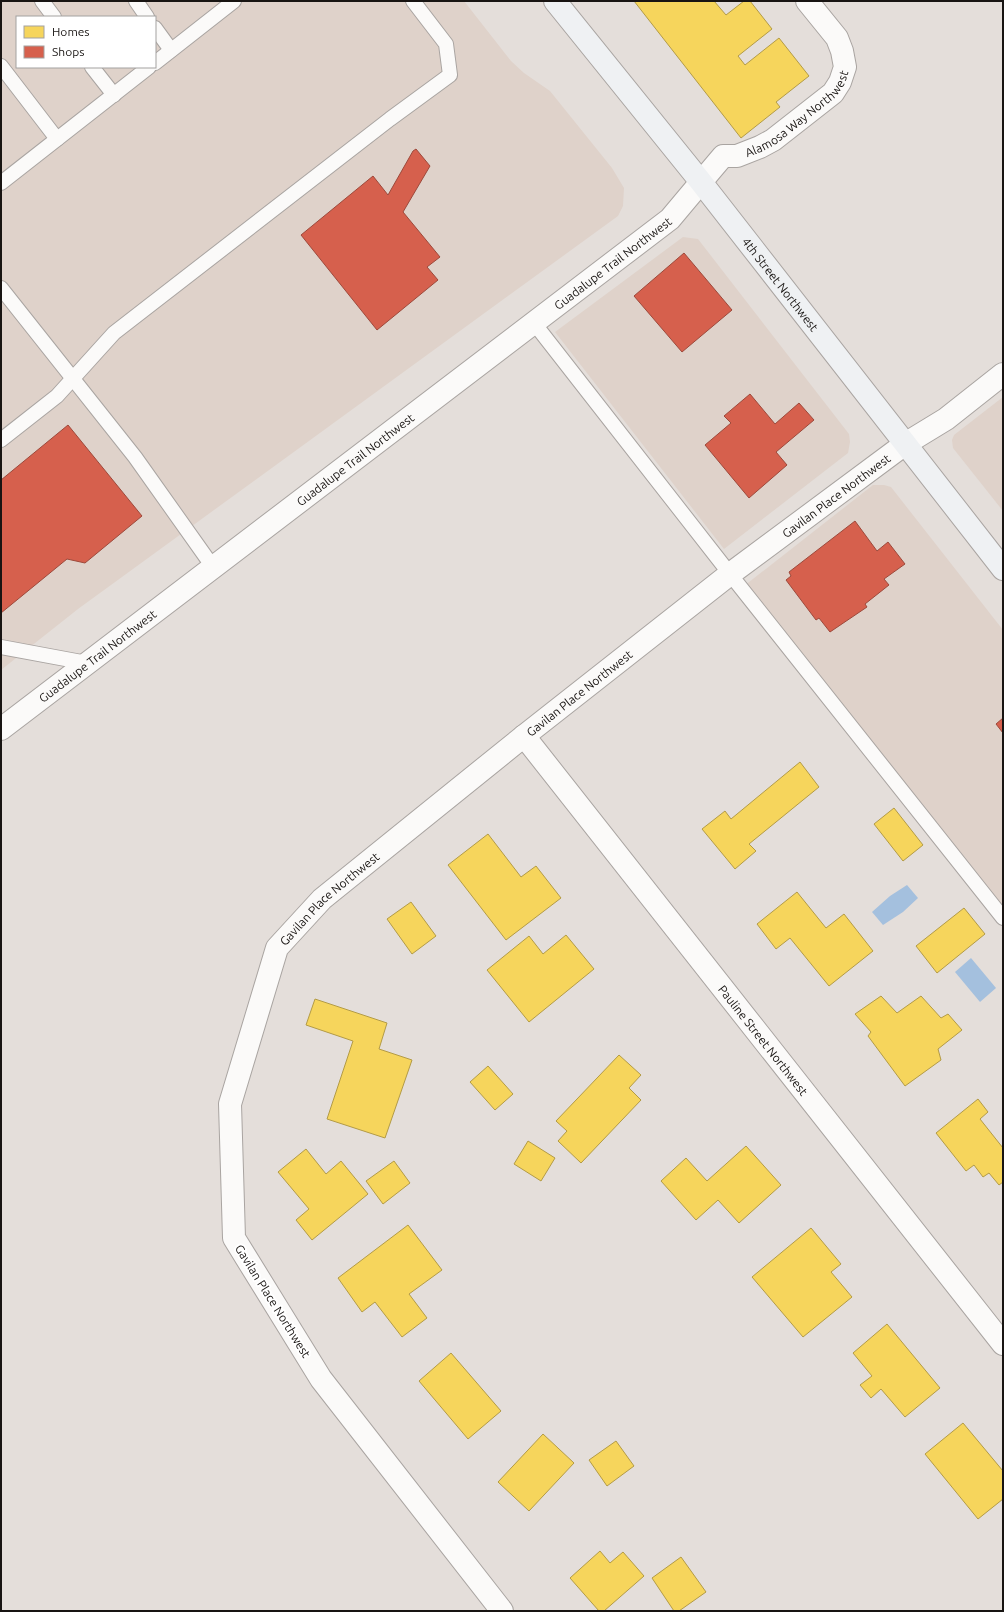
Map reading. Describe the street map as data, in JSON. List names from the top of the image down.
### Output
{
  "streets": {
    "main road": ["4th Street Northwest"],
    "street": [
      "Alamosa Way Northwest",
      "Guadalupe Trail Northwest",
      "Gavilan Place Northwest",
      "Pauline Street Northwest"
    ]
  },
  "crossings": [
    ["Alamosa Way Northwest", "Guadalupe Trail Northwest"],
    ["Alamosa Way Northwest", "4th Street Northwest"],
    ["Guadalupe Trail Northwest", "4th Street Northwest"],
    ["4th Street Northwest", "Gavilan Place Northwest"],
    ["Gavilan Place Northwest", "Pauline Street Northwest"]
  ],
  "legend": ["Homes", "Shops"]
}
